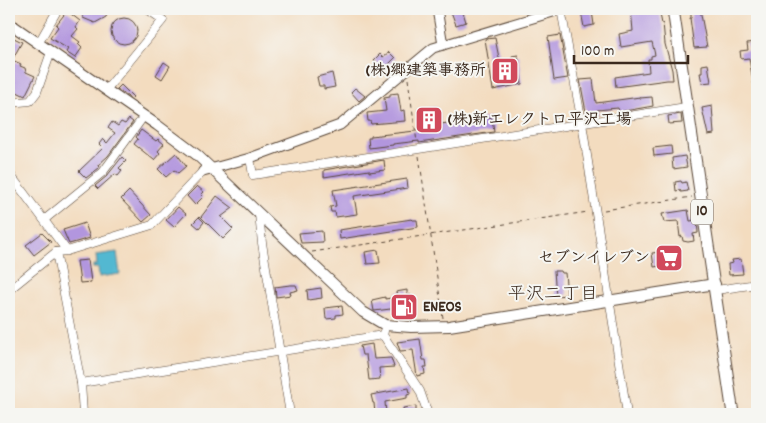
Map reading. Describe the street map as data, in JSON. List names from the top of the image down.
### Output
{
  "streets": {
    "main road": ["10"]
  },
  "districts": ["平沢二丁目"],
  "places": {
    "building": ["(株)郷建築事務所", "(株)新エレクトロ平沢工場"],
    "supermarket": ["セブンイレブン"],
    "fuel station": ["ENEOS"]
  },
  "scale_bar": "100 m"
}
